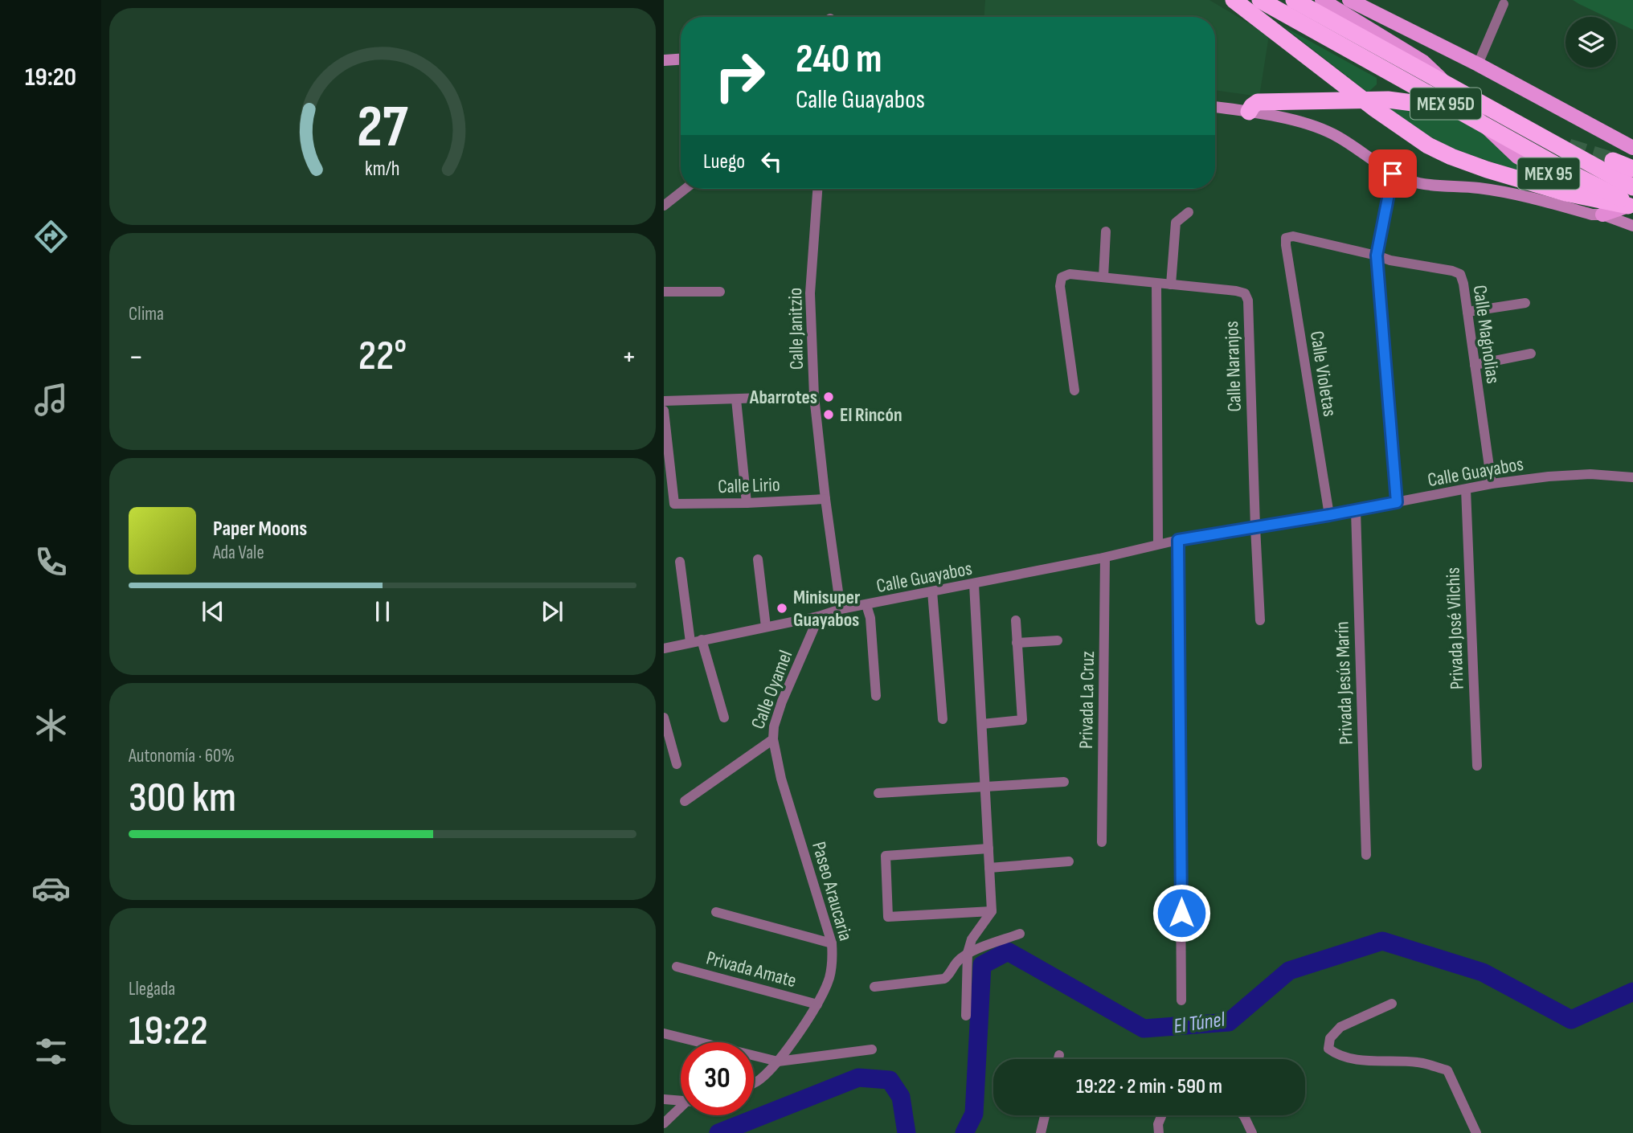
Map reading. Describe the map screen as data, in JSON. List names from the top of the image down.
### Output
{
  "streets": {
    "highway": ["MEX 95D"],
    "main road": ["MEX 95"],
    "street": [
      "Calle Janitzio",
      "Calle Magnolias",
      "Calle Naranjos",
      "Calle Violetas",
      "Calle Guayabos",
      "Calle Lirio",
      "Privada José Vilchis",
      "Privada Jesús Marín",
      "Calle Oyamel",
      "Privada La Cruz",
      "Paseo Araucaria",
      "Privada Amate"
    ]
  },
  "crossings": [
    ["MEX 95D", "MEX 95"],
    ["Calle Janitzio", "Calle Guayabos"],
    ["Calle Janitzio", "Calle Lirio"],
    ["Calle Magnolias", "Calle Violetas"],
    ["Calle Magnolias", "Calle Guayabos"],
    ["Calle Naranjos", "Calle Guayabos"],
    ["Calle Violetas", "Calle Guayabos"],
    ["Calle Guayabos", "Privada José Vilchis"],
    ["Calle Guayabos", "Privada Jesús Marín"],
    ["Calle Guayabos", "Calle Oyamel"],
    ["Calle Guayabos", "Privada La Cruz"],
    ["Calle Oyamel", "Paseo Araucaria"],
    ["Paseo Araucaria", "Privada Amate"]
  ],
  "water": ["El Túnel"],
  "places": ["Abarrotes", "El Rincón", "Minisuper Guayabos"],
  "page": {
    "tabs": "19:20",
    "turn": ["240 m", "Calle Guayabos"],
    "then": "Luego",
    "tile": [
      "Clima",
      ["Autonomía · 60%", "300 km"],
      ["Llegada", "19:22"]
    ],
    "heat": ["−", "22°", "+"],
    "song": ["Paper Moons", "Ada Vale"],
    "limit": "30",
    "trip": "19:22 · 2 min · 590 m",
    "gauge": ["27", "km/h"]
  }
}
